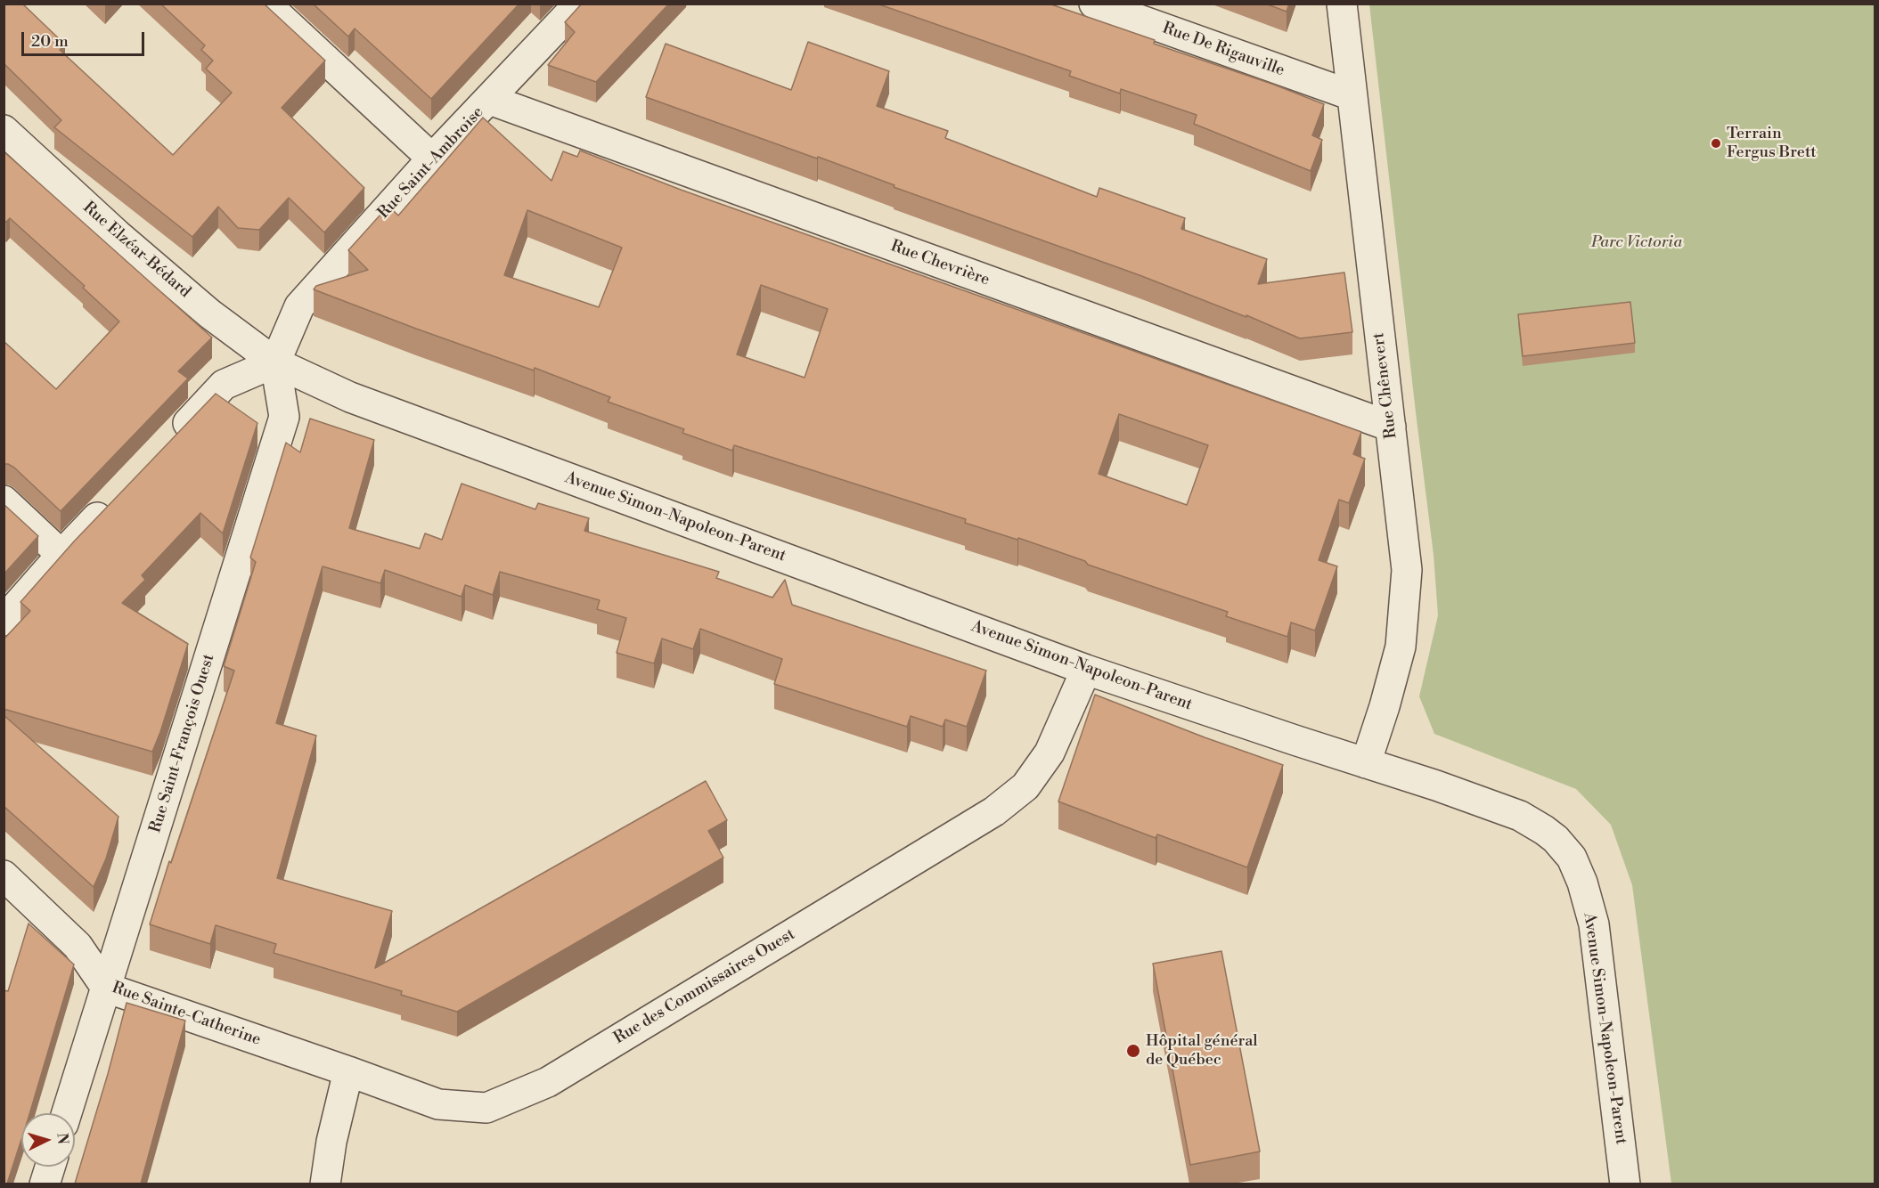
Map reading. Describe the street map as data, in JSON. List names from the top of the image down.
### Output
{
  "streets": {
    "street": [
      "Rue De Rigauville",
      "Rue Saint-Ambroise",
      "Rue Elzéar-Bédard",
      "Rue Chevrière",
      "Rue Chênevert",
      "Avenue Simon-Napoleon-Parent",
      "Rue Saint-François Ouest",
      "Rue des Commissaires Ouest",
      "Rue Sainte-Catherine"
    ]
  },
  "crossings": [
    ["Rue De Rigauville", "Rue Chênevert"],
    ["Rue Saint-Ambroise", "Rue Elzéar-Bédard"],
    ["Rue Saint-Ambroise", "Rue Chevrière"],
    ["Rue Saint-Ambroise", "Avenue Simon-Napoleon-Parent"],
    ["Rue Saint-Ambroise", "Rue Saint-François Ouest"],
    ["Rue Elzéar-Bédard", "Avenue Simon-Napoleon-Parent"],
    ["Rue Elzéar-Bédard", "Rue Saint-François Ouest"],
    ["Rue Chevrière", "Rue Chênevert"],
    ["Rue Chênevert", "Avenue Simon-Napoleon-Parent"],
    ["Avenue Simon-Napoleon-Parent", "Rue Saint-François Ouest"],
    ["Avenue Simon-Napoleon-Parent", "Rue des Commissaires Ouest"],
    ["Rue Saint-François Ouest", "Rue Sainte-Catherine"],
    ["Rue des Commissaires Ouest", "Rue Sainte-Catherine"]
  ],
  "parks": ["Parc Victoria"],
  "places": ["Terrain Fergus Brett", "Hôpital général de Québec"],
  "scale_bar": "20 m",
  "north": "right"
}
